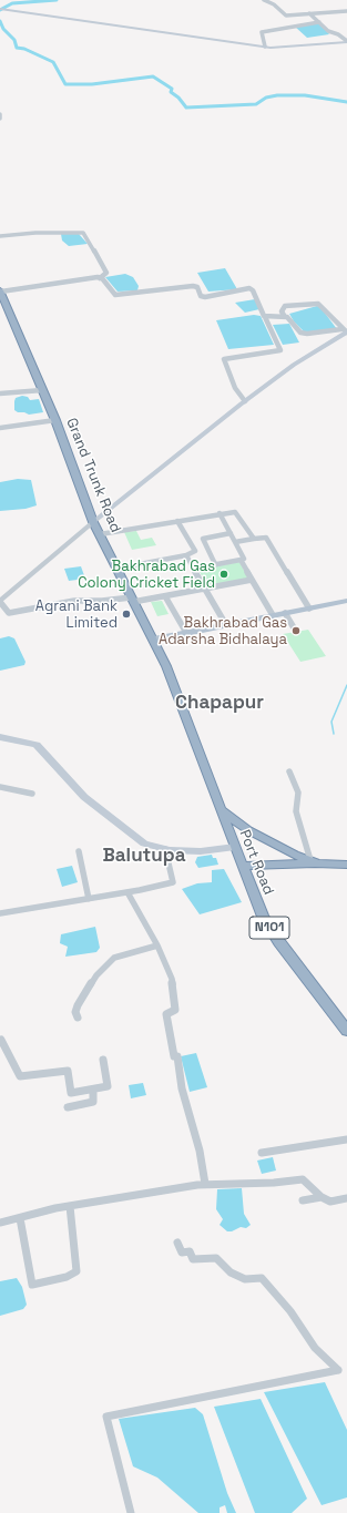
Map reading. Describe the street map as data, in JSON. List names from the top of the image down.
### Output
{
  "streets": {
    "highway": ["Grand Trunk Road", "Port Road", "N101"]
  },
  "crossings": [
    ["Grand Trunk Road", "Port Road"]
  ],
  "districts": ["Chapapur", "Balutupa"],
  "places": ["Bakhrabad Gas Colony Cricket Field", "Agrani Bank Limited", "Bakhrabad Gas Adarsha Bidhalaya"]
}
